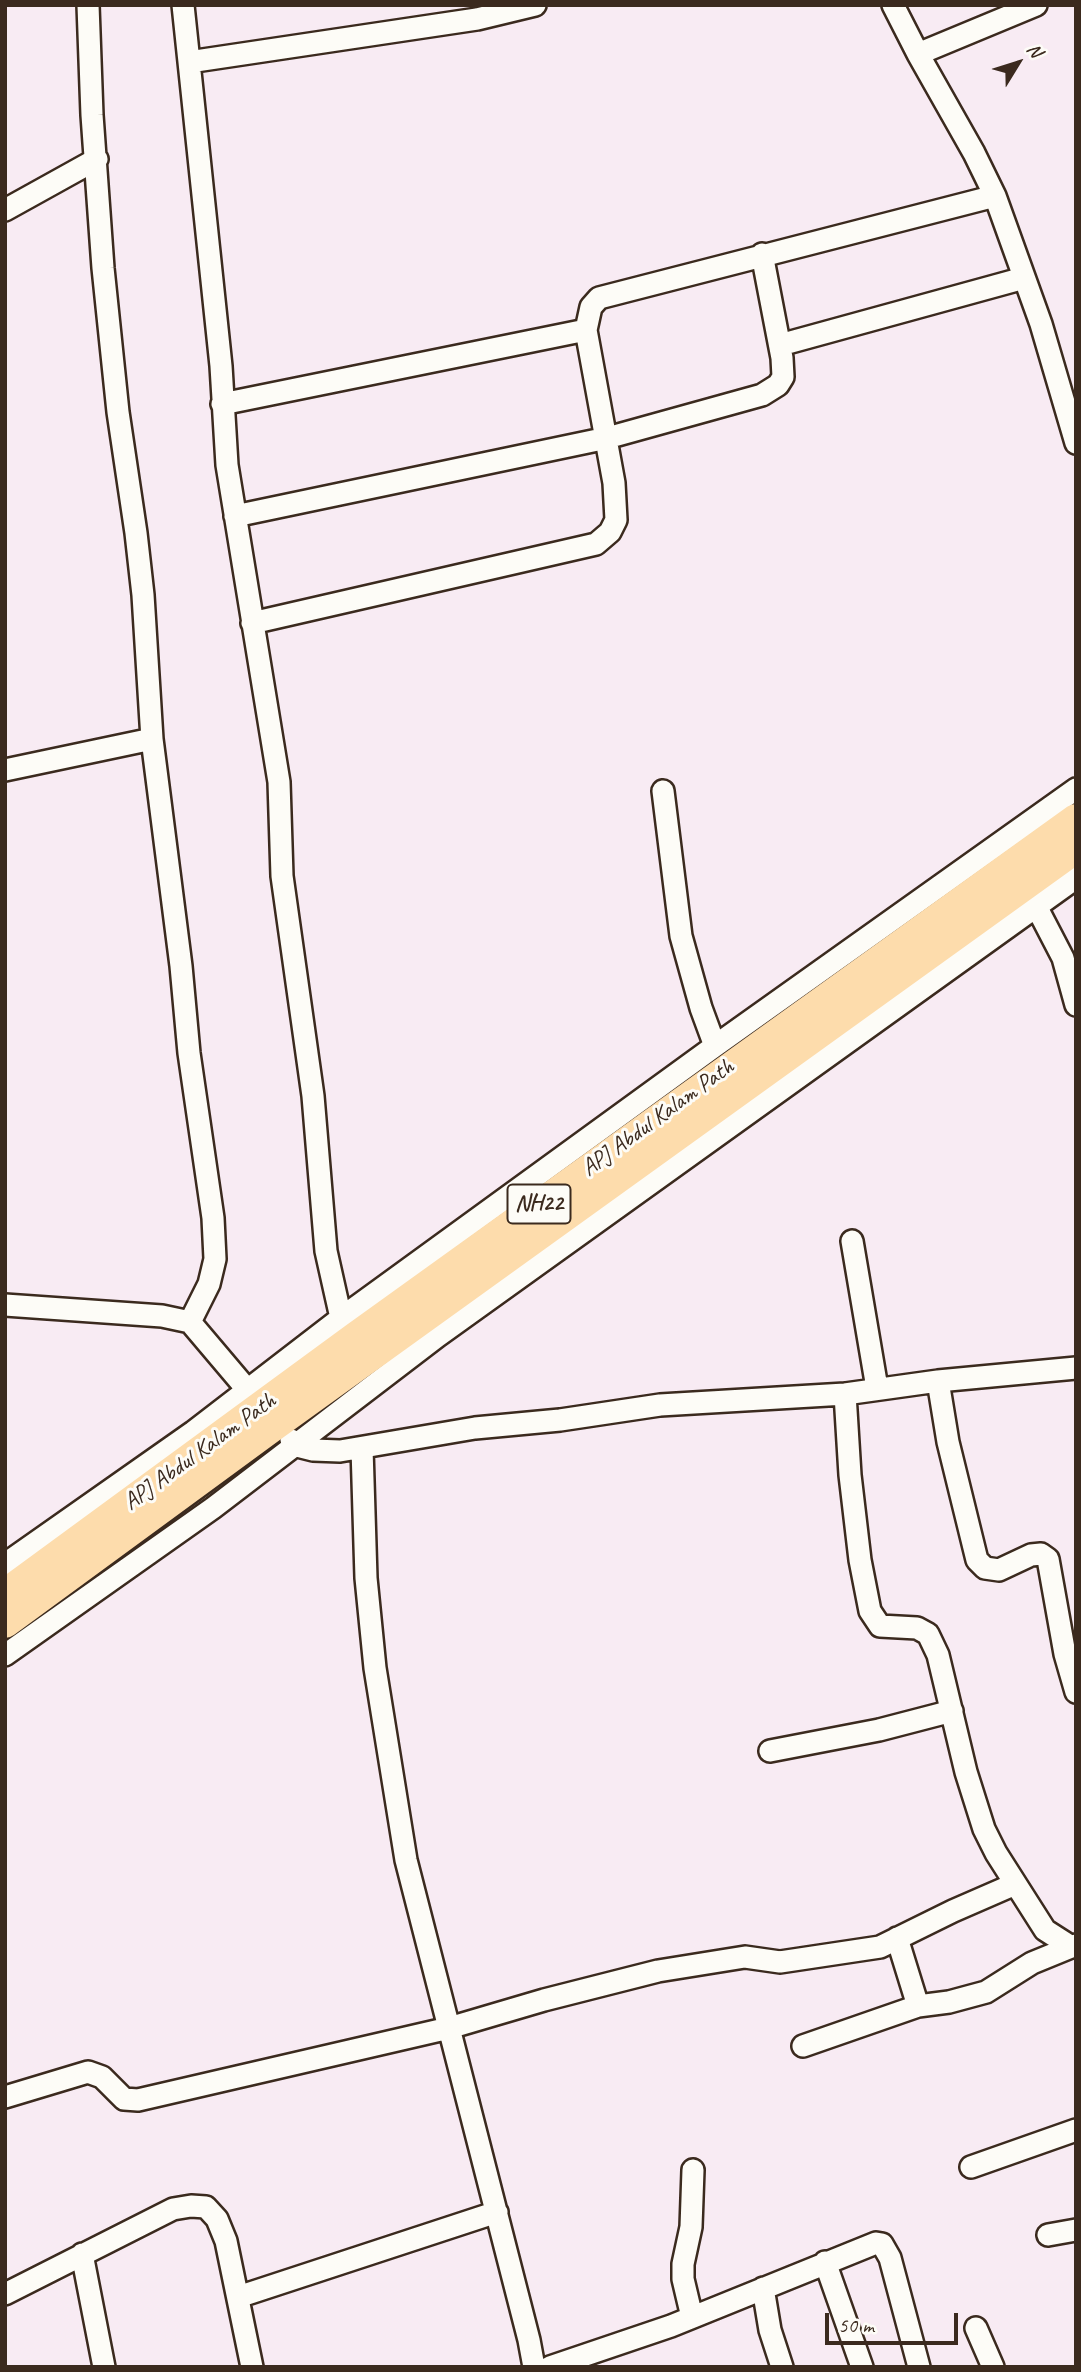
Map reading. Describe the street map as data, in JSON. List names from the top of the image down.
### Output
{
  "streets": {
    "highway": ["APJ Abdul Kalam Path", "NH22"]
  },
  "crossings": [
    ["APJ Abdul Kalam Path", "NH22"]
  ],
  "scale_bar": "50 m",
  "north": "top right"
}
